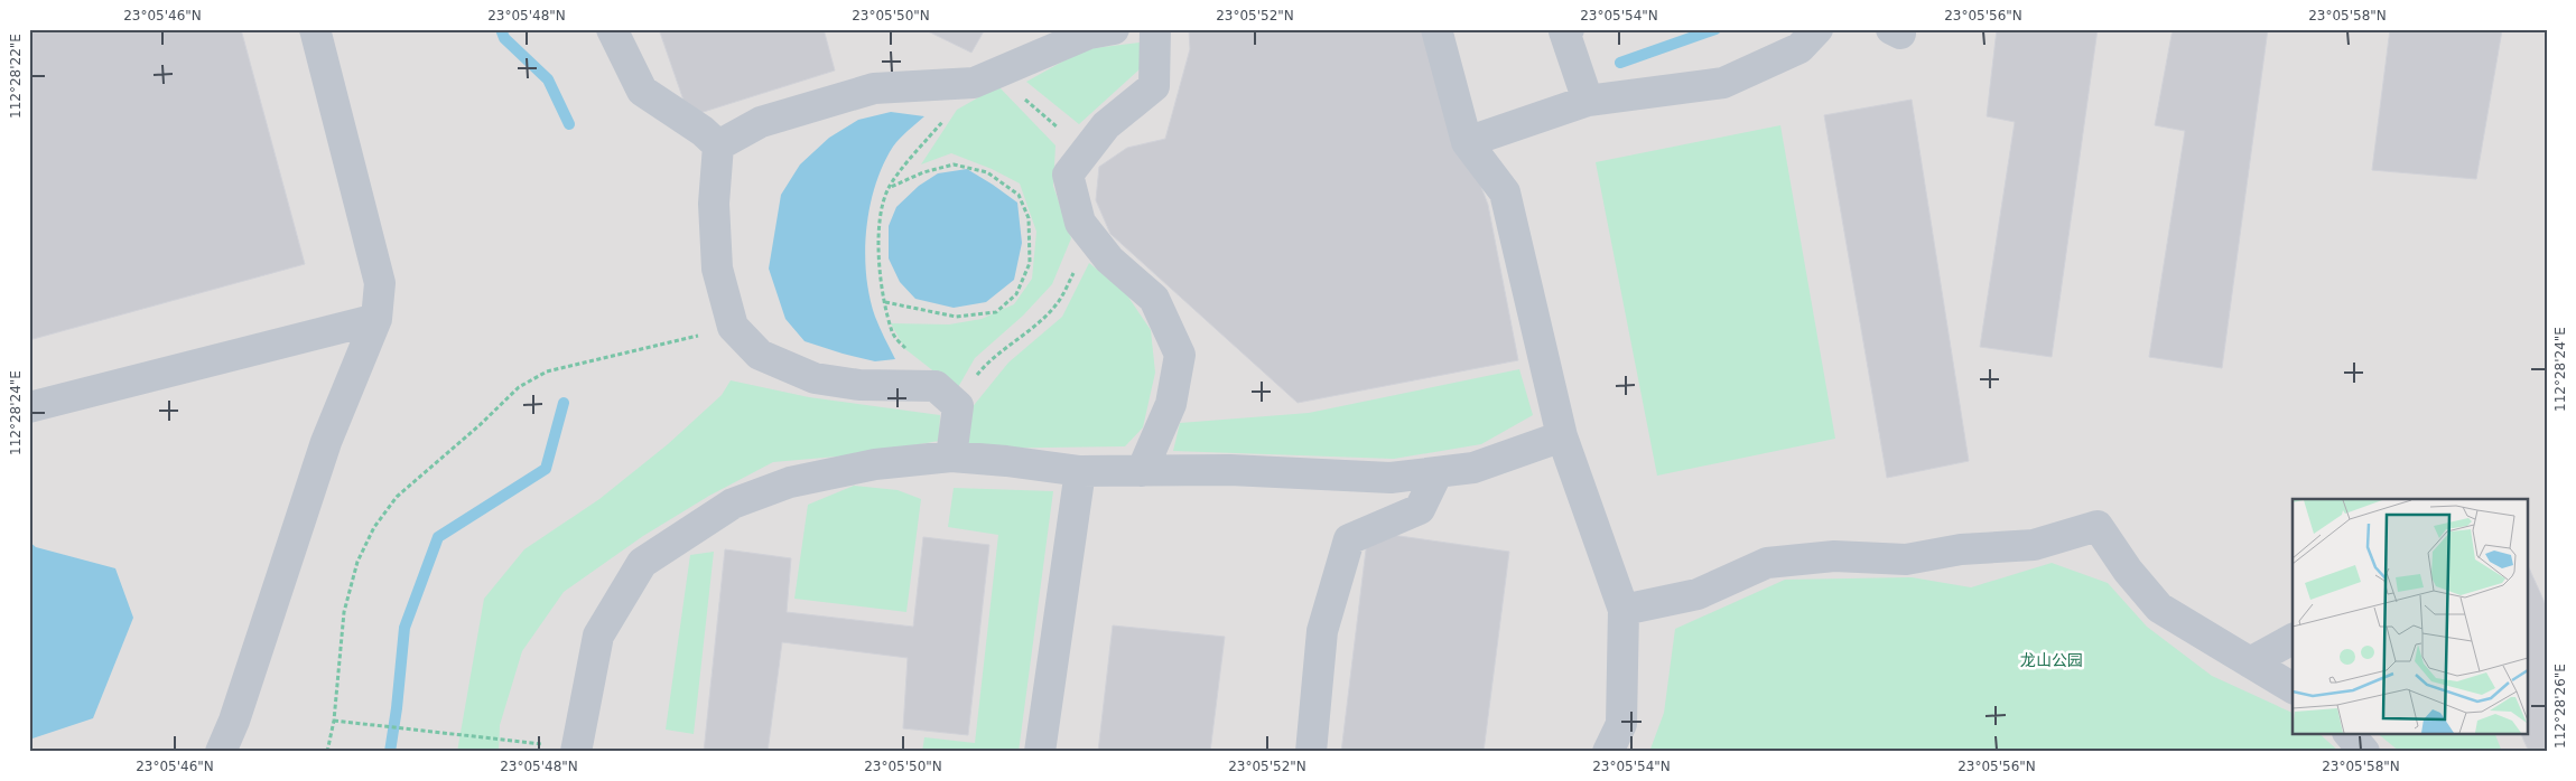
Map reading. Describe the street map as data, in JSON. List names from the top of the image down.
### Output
{
  "parks": ["龙山公园"],
  "coordinates": [
    "23°05'46\"N",
    "23°05'48\"N",
    "23°05'50\"N",
    "23°05'52\"N",
    "23°05'54\"N",
    "23°05'56\"N",
    "23°05'58\"N",
    "112°28'22\"E",
    "112°28'24\"E",
    "112°28'26\"E"
  ]
}
